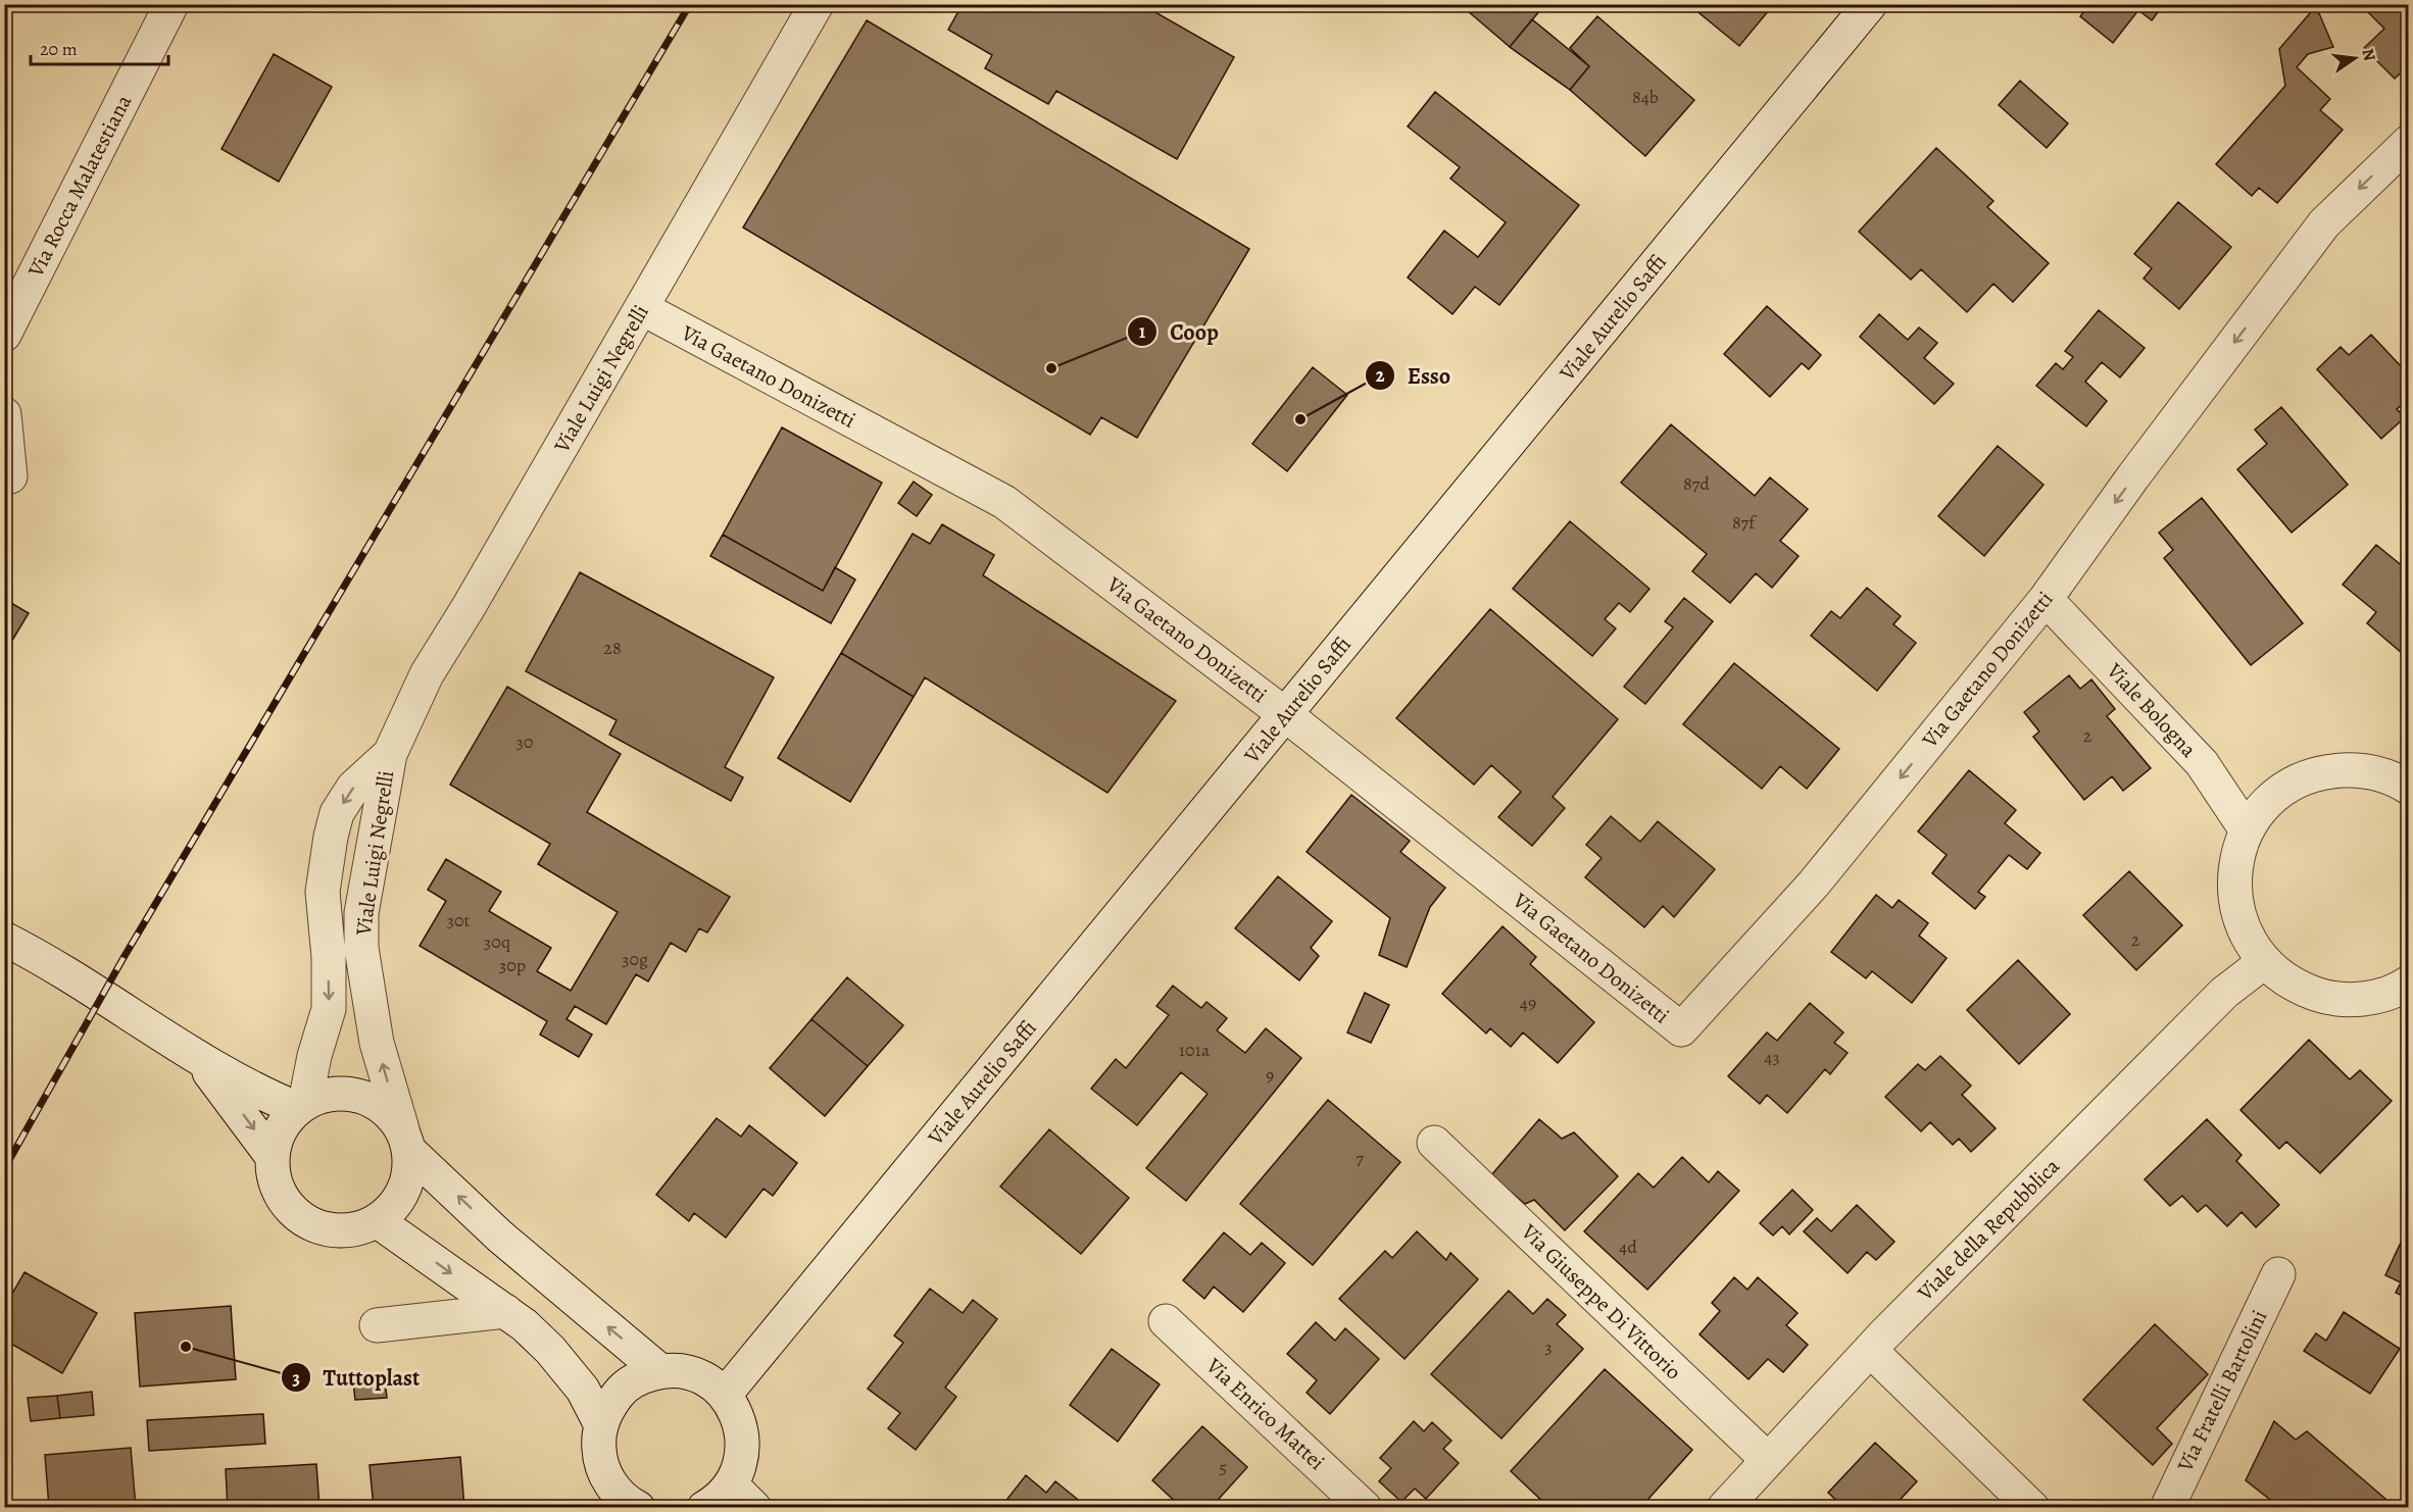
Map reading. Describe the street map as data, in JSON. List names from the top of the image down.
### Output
{
  "streets": {
    "street": [
      "Via Rocca Malatestiana",
      "Viale Aurelio Saffi",
      "Via Gaetano Donizetti",
      "Viale Luigi Negrelli",
      "Viale Bologna",
      "Viale della Repubblica",
      "Via Giuseppe Di Vittorio",
      "Via Fratelli Bartolini",
      "Via Enrico Mattei"
    ]
  },
  "crossings": [
    ["Viale Aurelio Saffi", "Via Gaetano Donizetti"],
    ["Via Gaetano Donizetti", "Viale Luigi Negrelli"],
    ["Via Gaetano Donizetti", "Viale Bologna"],
    ["Viale della Repubblica", "Via Giuseppe Di Vittorio"]
  ],
  "places": ["Coop", "Esso", "Tuttoplast"],
  "house_numbers": [
    "84b",
    "87d",
    "87f",
    "28",
    "2",
    "30",
    "30t",
    "2",
    "30q",
    "30g",
    "30p",
    "49",
    "101a",
    "43",
    "9",
    "7",
    "4d",
    "3",
    "5"
  ],
  "scale_bar": "20 m",
  "north": "right"
}
